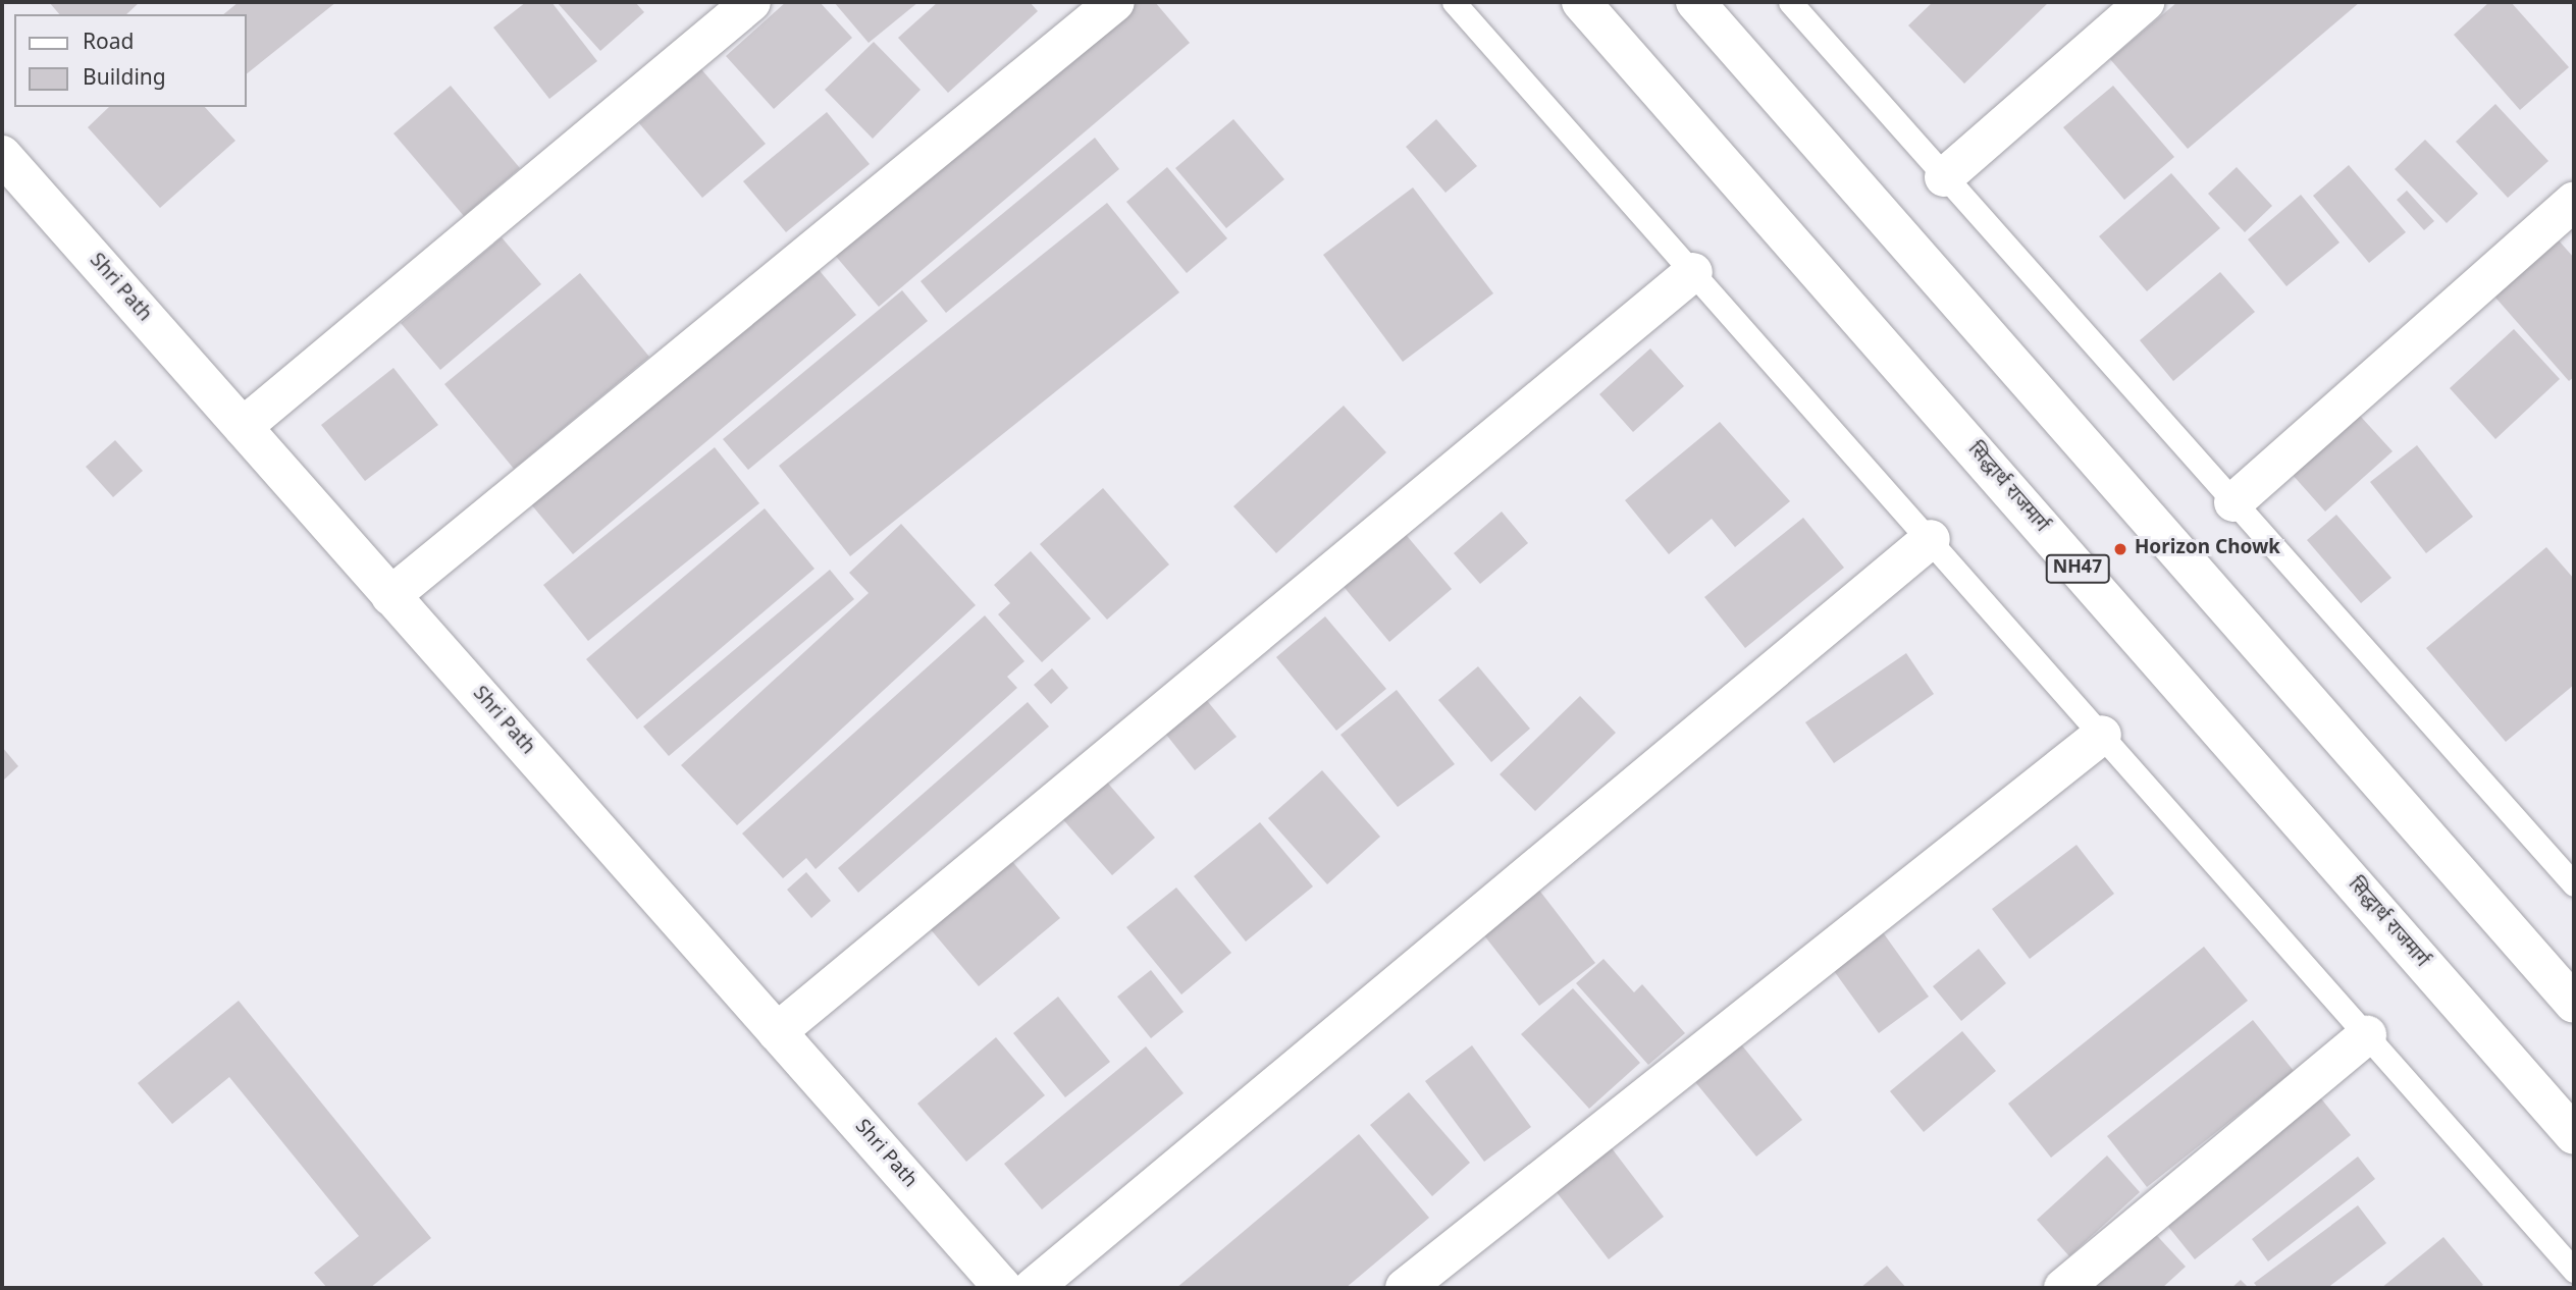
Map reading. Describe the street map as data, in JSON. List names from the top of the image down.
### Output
{
  "streets": {
    "main road": ["Shri Path", "सिद्धार्थ राजमार्ग", "NH47"]
  },
  "places": ["Horizon Chowk"],
  "legend": ["Road", "Building"]
}
